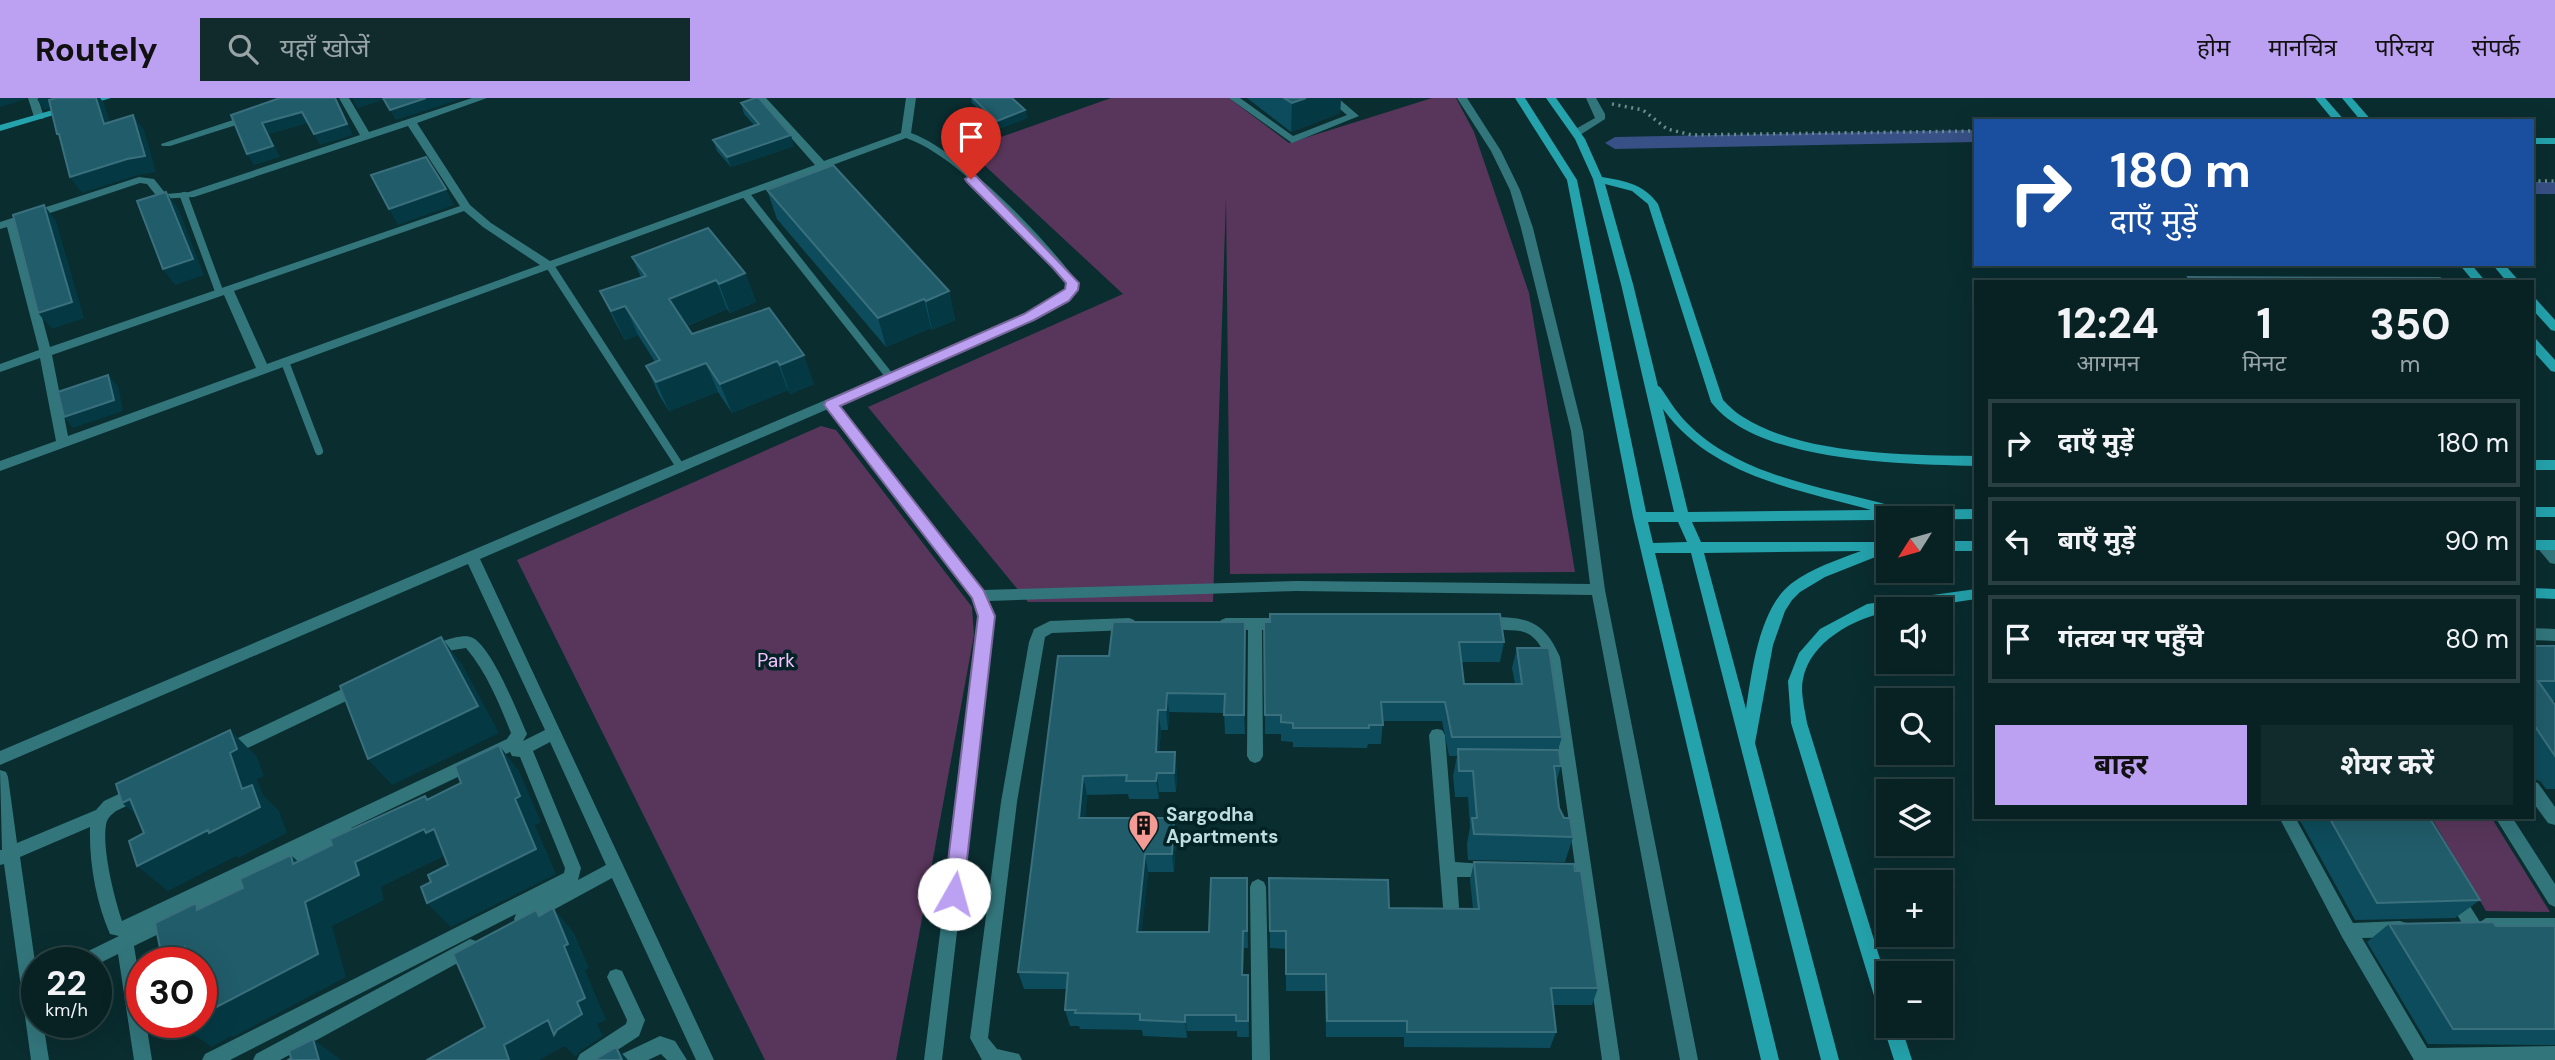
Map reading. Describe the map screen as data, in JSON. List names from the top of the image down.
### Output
{
  "parks": ["Park"],
  "places": {
    "building": ["Sargodha Apartments"]
  },
  "north": "bottom left",
  "page": {
    "header": "Routely",
    "search": "यहाँ खोजें",
    "nav": [
      "होम",
      "मानचित्र",
      "परिचय",
      "संपर्क"
    ],
    "turn": ["180 m", "दाएँ मुड़ें"],
    "eta": [
      "12:24",
      "आगमन",
      "1",
      "मिनट",
      "350",
      "m"
    ],
    "list": [
      {
        "name": "दाएँ मुड़ें",
        "value": "180 m"
      },
      {
        "name": "बाएँ मुड़ें",
        "value": "90 m"
      },
      {
        "name": "गंतव्य पर पहुँचे",
        "value": "80 m"
      }
    ],
    "map_buttons": ["+", "−"],
    "buttons": ["बाहर", "शेयर करें"],
    "speed": "22 km/h",
    "limit": "30"
  }
}
